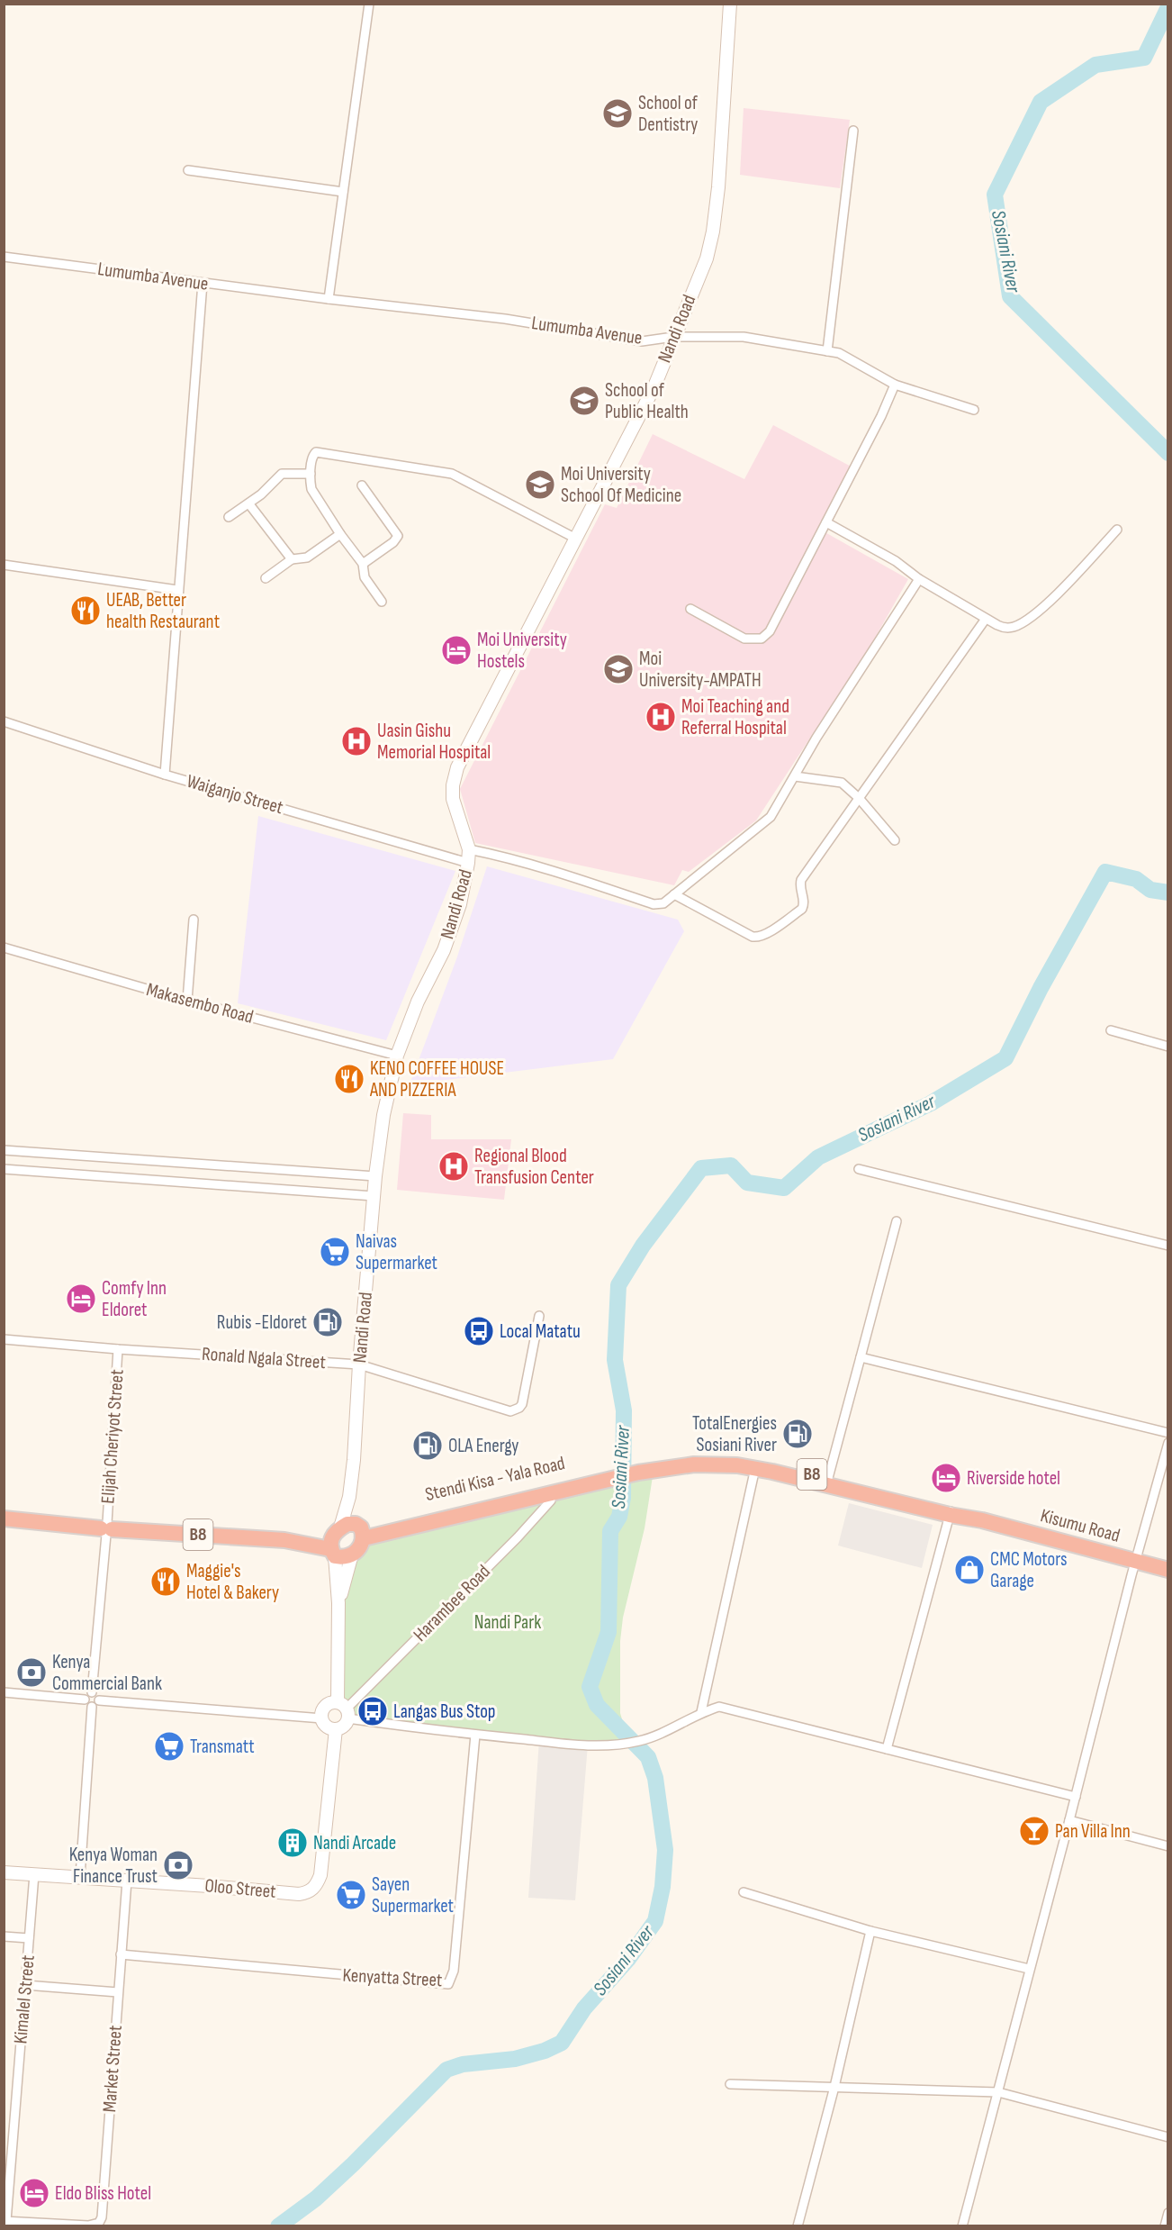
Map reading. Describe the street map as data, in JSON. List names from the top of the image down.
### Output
{
  "streets": {
    "highway": ["B8", "Stendi Kisa - Yala Road", "Kisumu Road"],
    "street": [
      "Lumumba Avenue",
      "Nandi Road",
      "Waiganjo Street",
      "Makasembo Road",
      "Ronald Ngala Street",
      "Elijah Cheriyot Street",
      "Harambee Road",
      "Oloo Street",
      "Kenyatta Street",
      "Kimalel Street",
      "Market Street"
    ]
  },
  "crossings": [
    ["Lumumba Avenue", "Nandi Road"],
    ["Nandi Road", "Waiganjo Street"],
    ["Nandi Road", "Makasembo Road"],
    ["Nandi Road", "Ronald Ngala Street"],
    ["Nandi Road", "B8"],
    ["Nandi Road", "Stendi Kisa - Yala Road"],
    ["Nandi Road", "Harambee Road"],
    ["Nandi Road", "Oloo Street"],
    ["Ronald Ngala Street", "Elijah Cheriyot Street"],
    ["Elijah Cheriyot Street", "B8"],
    ["B8", "Stendi Kisa - Yala Road"],
    ["B8", "Harambee Road"],
    ["Stendi Kisa - Yala Road", "Kisumu Road"],
    ["Harambee Road", "Oloo Street"],
    ["Oloo Street", "Kimalel Street"],
    ["Oloo Street", "Market Street"],
    ["Kenyatta Street", "Market Street"]
  ],
  "water": ["Sosiani River"],
  "parks": ["Nandi Park"],
  "places": {
    "school or university": [
      "School of Dentistry",
      "School of Public Health",
      "Moi University School Of Medicine",
      "Moi University-AMPATH"
    ],
    "restaurant": ["UEAB, Better health Restaurant", "KENO COFFEE HOUSE AND PIZZERIA", "Maggie's Hotel & Bakery"],
    "hotel": [
      "Moi University Hostels",
      "Comfy Inn Eldoret",
      "Riverside hotel",
      "Eldo Bliss Hotel"
    ],
    "hospital": ["Moi Teaching and Referral Hospital", "Uasin Gishu Memorial Hospital", "Regional Blood Transfusion Center"],
    "supermarket": ["Naivas Supermarket", "Transmatt", "Sayen Supermarket"],
    "fuel station": ["Rubis -Eldoret", "TotalEnergies Sosiani River", "OLA Energy"],
    "bus stop": ["Local Matatu", "Langas Bus Stop"],
    "shop": ["CMC Motors Garage"],
    "bank": ["Kenya Commercial Bank", "Kenya Woman Finance Trust"],
    "bar": ["Pan Villa Inn"],
    "building": ["Nandi Arcade"]
  }
}
